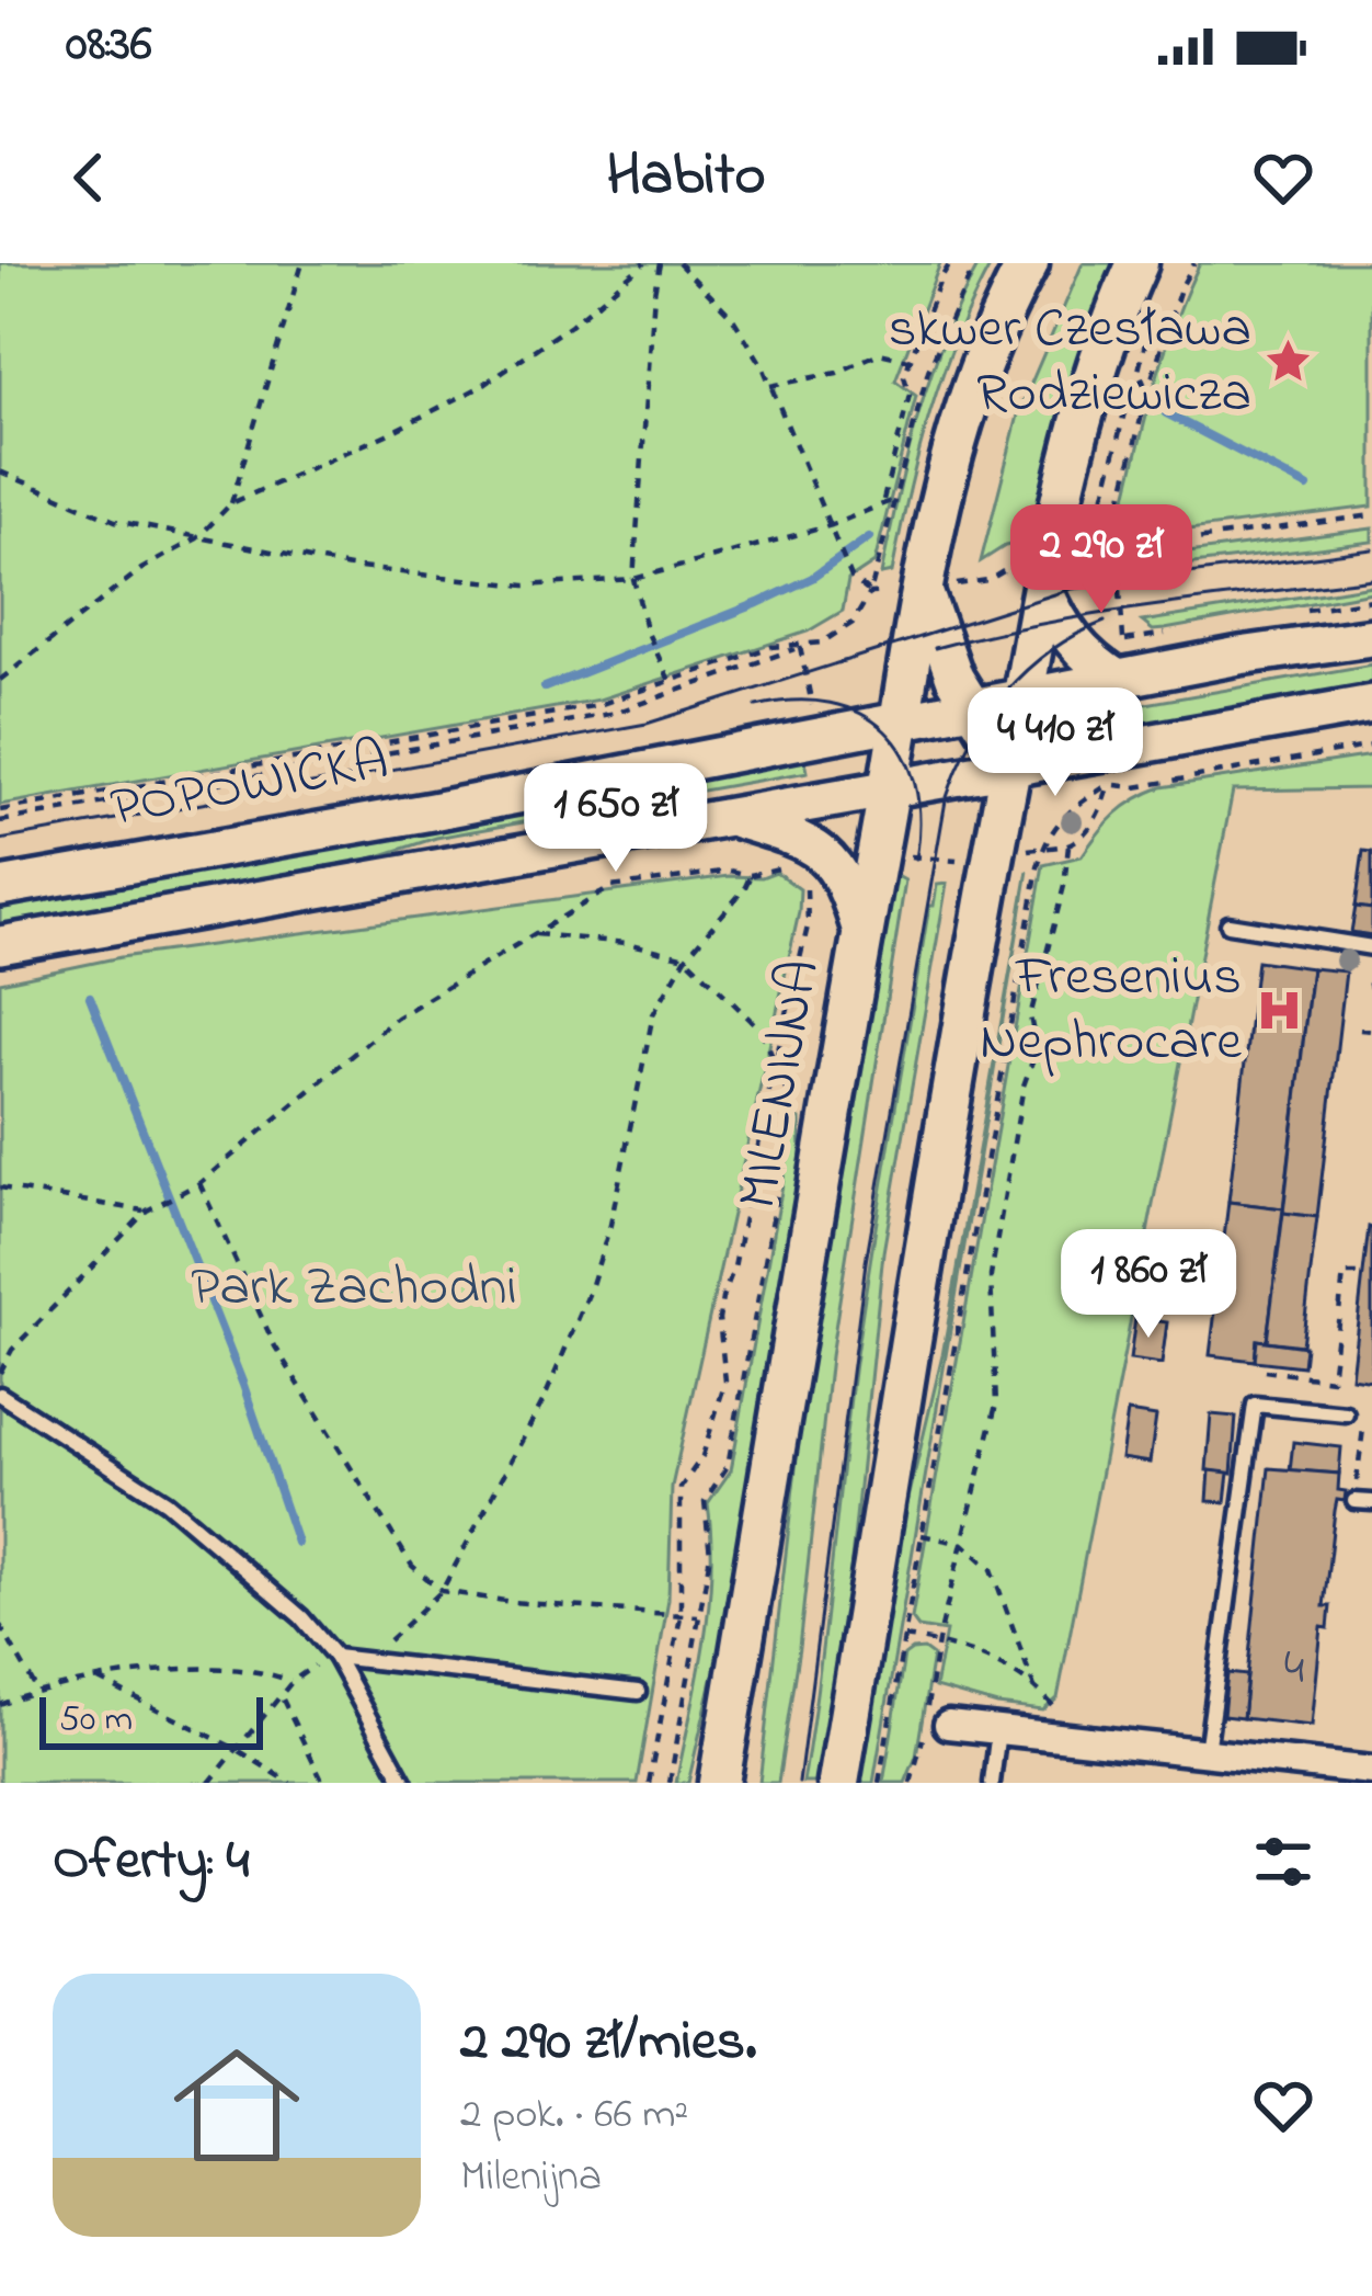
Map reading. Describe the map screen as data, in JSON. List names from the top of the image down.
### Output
{
  "streets": {
    "main road": ["MILENIJNA"],
    "street": ["POPOWICKA"]
  },
  "crossings": [
    ["POPOWICKA", "MILENIJNA"]
  ],
  "parks": ["Park Zachodni"],
  "places": {
    "place": ["skwer Czesława Rodziewicza"],
    "hospital": ["Fresenius Nephrocare"]
  },
  "house_numbers": ["4"],
  "scale_bar": "50 m",
  "page": {
    "status": "08:36",
    "header": "Habito",
    "price": [
      "2 290 zł",
      "4 410 zł",
      "1 650 zł",
      "1 860 zł"
    ],
    "scale": "50 m",
    "heading": "Oferty: 4",
    "list": [
      {
        "name": "2 290 zł/mies.",
        "note": "2 pok. · 66 m² · Milenijna"
      }
    ]
  }
}
